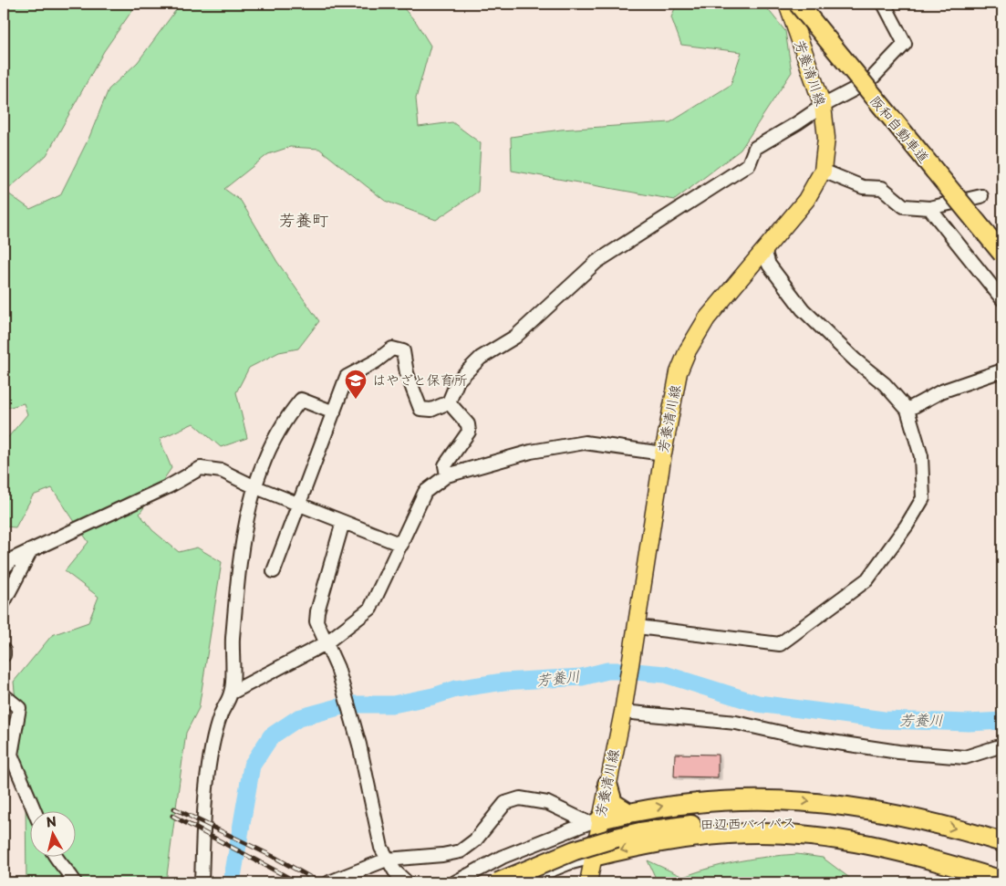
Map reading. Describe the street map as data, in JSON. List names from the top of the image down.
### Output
{
  "streets": {
    "highway": ["阪和自動車道", "田辺西バイパス"],
    "main road": ["芳養清川線"]
  },
  "districts": ["芳養町"],
  "water": ["芳養川"],
  "places": {
    "school or university": ["はやざと保育所"]
  },
  "north": "top"
}
